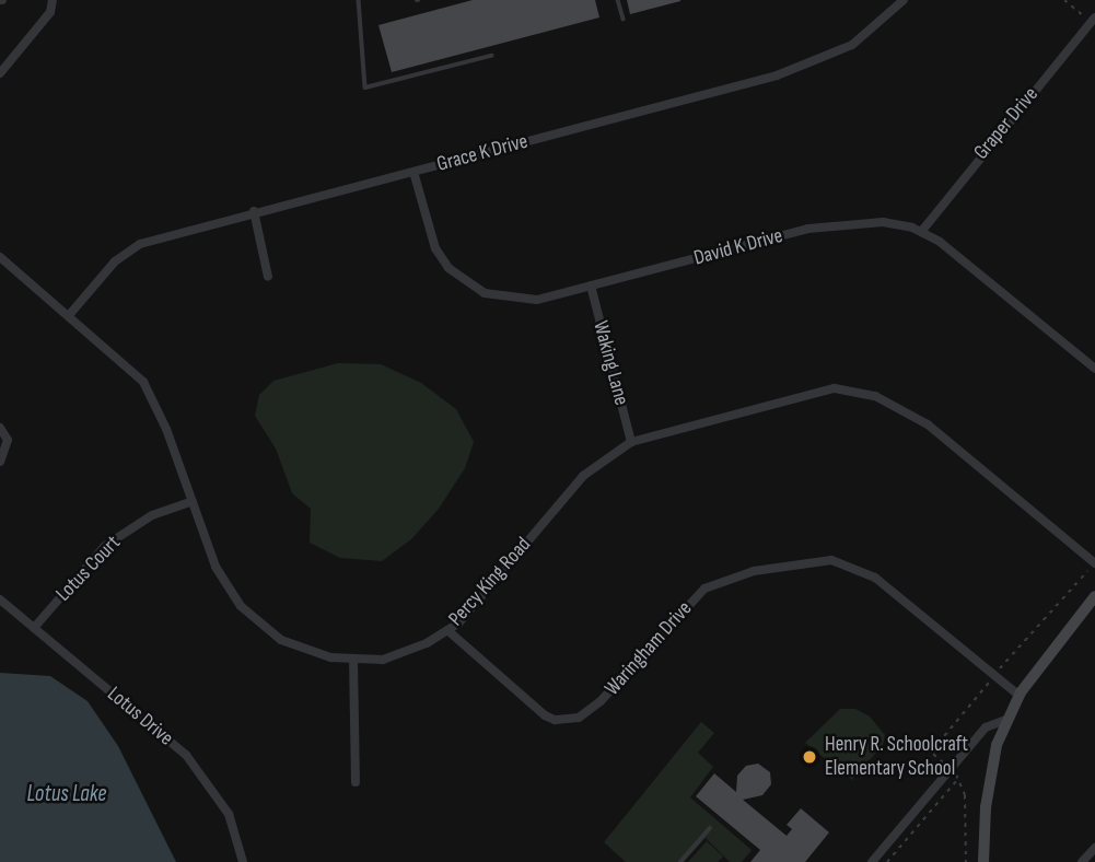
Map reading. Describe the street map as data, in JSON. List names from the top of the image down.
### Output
{
  "streets": {
    "street": [
      "Graper Drive",
      "Grace K Drive",
      "David K Drive",
      "Waking Lane",
      "Lotus Court",
      "Percy King Road",
      "Waringham Drive",
      "Lotus Drive"
    ]
  },
  "crossings": [
    ["Graper Drive", "David K Drive"],
    ["Grace K Drive", "David K Drive"],
    ["Grace K Drive", "Percy King Road"],
    ["David K Drive", "Waking Lane"],
    ["Waking Lane", "Percy King Road"],
    ["Lotus Court", "Percy King Road"],
    ["Lotus Court", "Lotus Drive"],
    ["Percy King Road", "Waringham Drive"]
  ],
  "water": ["Lotus Lake"],
  "places": ["Henry R. Schoolcraft Elementary School"]
}
